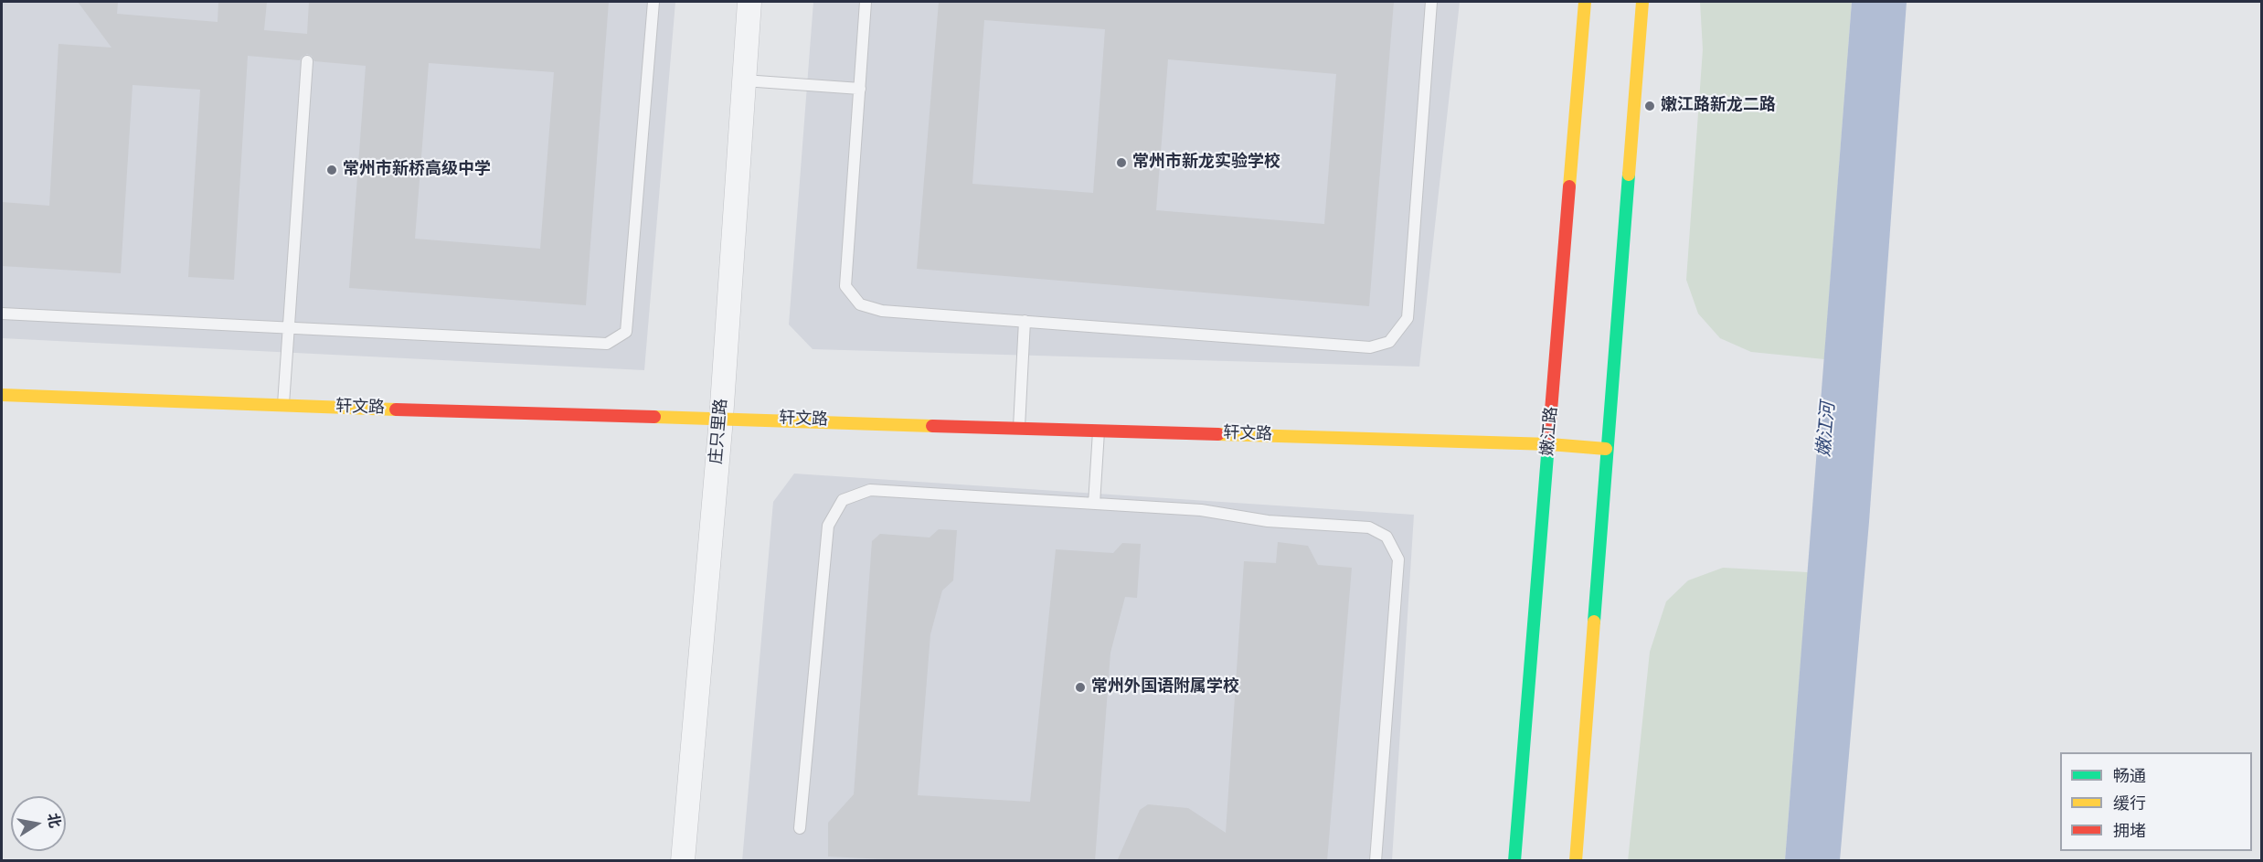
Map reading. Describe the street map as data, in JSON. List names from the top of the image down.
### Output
{
  "streets": {
    "main road": ["轩文路", "嫩江路"],
    "street": ["庄只里路"]
  },
  "crossings": [
    ["轩文路", "庄只里路"],
    ["轩文路", "嫩江路"]
  ],
  "water": ["嫩江河"],
  "places": [
    "嫩江路新龙二路",
    "常州市新龙实验学校",
    "常州市新桥高级中学",
    "常州外国语附属学校"
  ],
  "legend": ["畅通", "缓行", "拥堵"],
  "north": "right"
}
